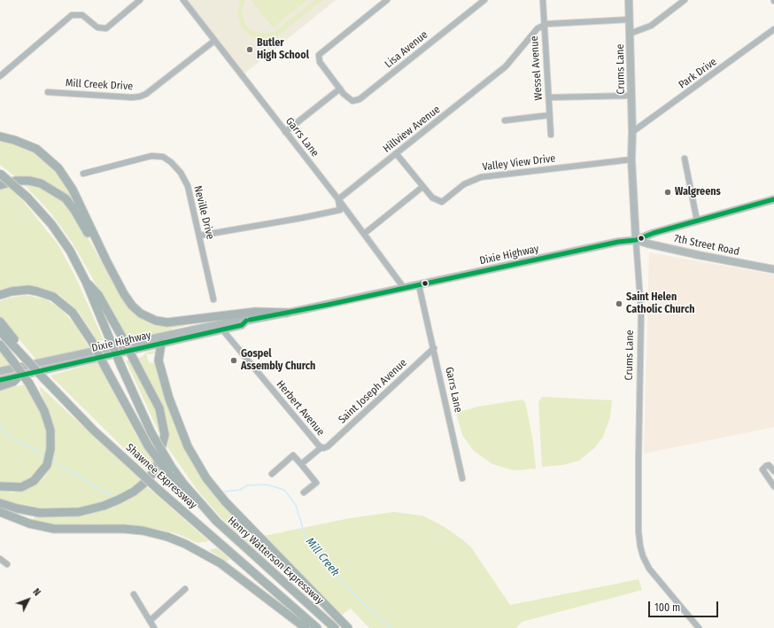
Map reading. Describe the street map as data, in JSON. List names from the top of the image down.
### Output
{
  "streets": {
    "highway": ["Shawnee Expressway", "Henry Watterson Expressway"],
    "main road": ["Crums Lane", "7th Street Road", "Dixie Highway"],
    "street": [
      "Lisa Avenue",
      "Wessel Avenue",
      "Park Drive",
      "Mill Creek Drive",
      "Hillview Avenue",
      "Garrs Lane",
      "Valley View Drive",
      "Neville Drive",
      "Saint Joseph Avenue",
      "Herbert Avenue"
    ]
  },
  "crossings": [
    ["Wessel Avenue", "Hillview Avenue"],
    ["Crums Lane", "Park Drive"],
    ["Crums Lane", "Hillview Avenue"],
    ["Crums Lane", "Valley View Drive"],
    ["Crums Lane", "7th Street Road"],
    ["Crums Lane", "Dixie Highway"],
    ["Mill Creek Drive", "Garrs Lane"],
    ["Hillview Avenue", "Garrs Lane"],
    ["Hillview Avenue", "Valley View Drive"],
    ["Hillview Avenue", "Neville Drive"],
    ["Garrs Lane", "Dixie Highway"],
    ["Garrs Lane", "Saint Joseph Avenue"],
    ["7th Street Road", "Dixie Highway"],
    ["Dixie Highway", "Herbert Avenue"],
    ["Saint Joseph Avenue", "Herbert Avenue"],
    ["Shawnee Expressway", "Henry Watterson Expressway"]
  ],
  "water": ["Mill Creek"],
  "places": [
    "Butler High School",
    "Walgreens",
    "Saint Helen Catholic Church",
    "Gospel Assembly Church"
  ],
  "scale_bar": "100 m",
  "north": "top right"
}
